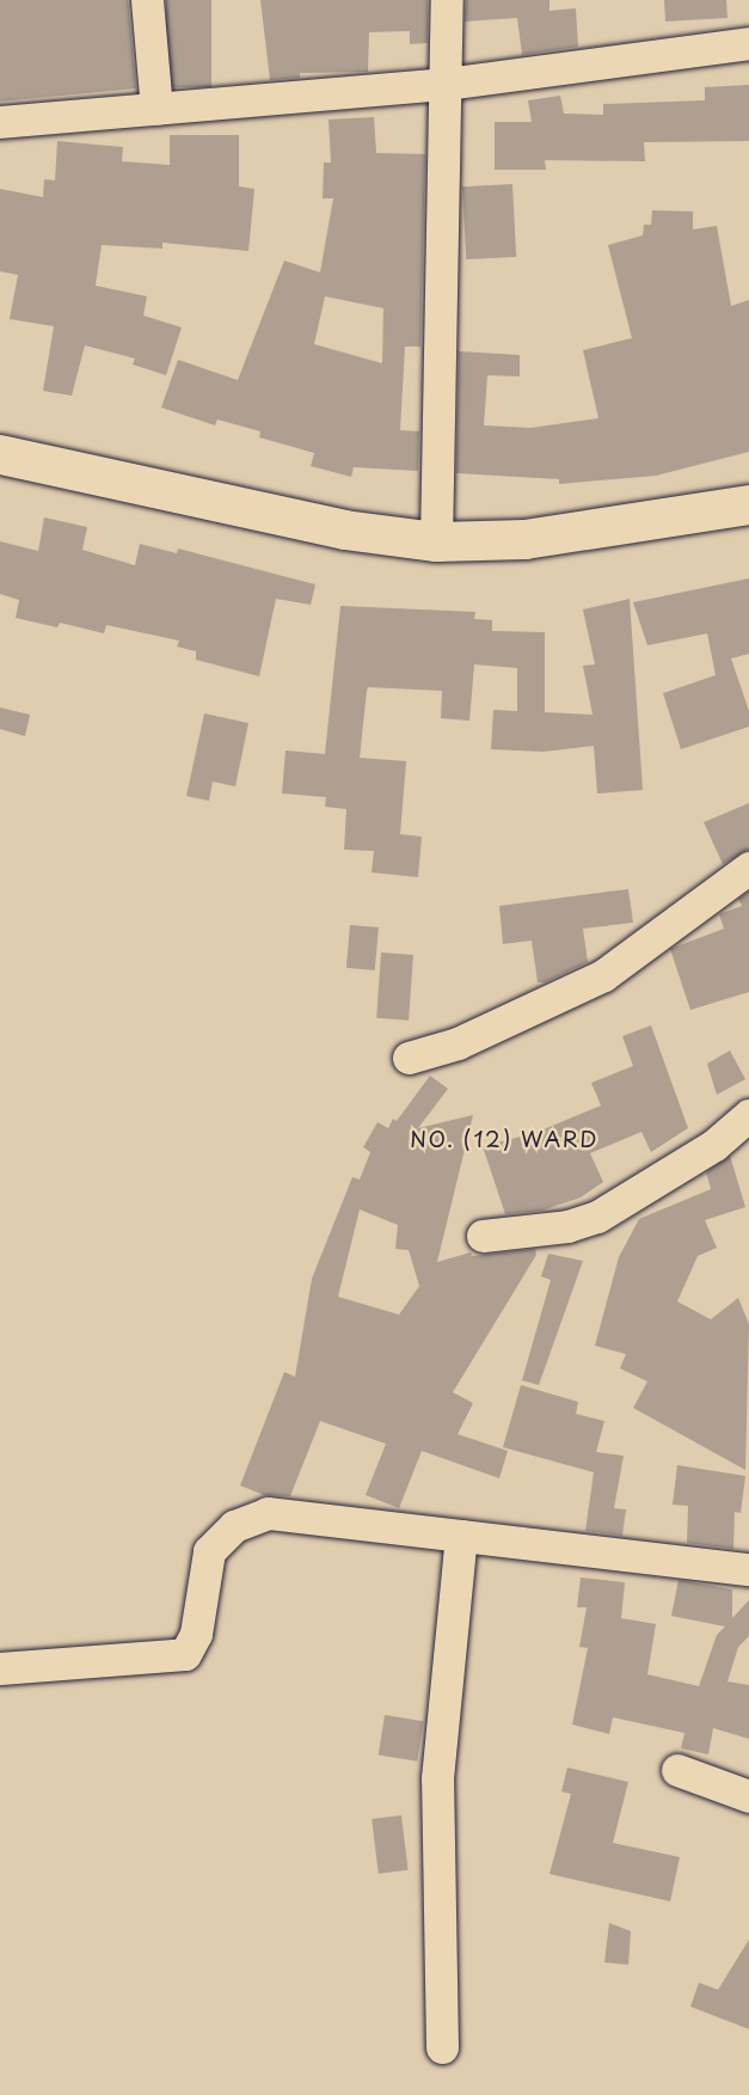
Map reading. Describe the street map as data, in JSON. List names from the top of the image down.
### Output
{
  "districts": ["NO. (12) WARD"]
}
